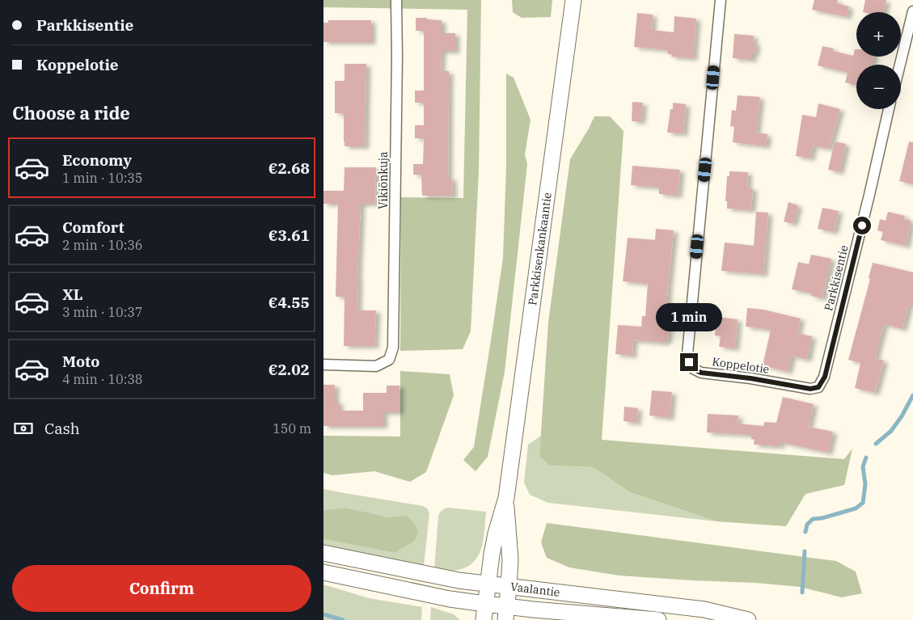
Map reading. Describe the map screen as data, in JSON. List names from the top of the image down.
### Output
{
  "streets": {
    "street": [
      "Vikiönkuja",
      "Parkkisenkankaantie",
      "Parkkisentie",
      "Koppelotie",
      "Vaalantie"
    ]
  },
  "crossings": [
    ["Parkkisenkankaantie", "Vaalantie"],
    ["Parkkisentie", "Koppelotie"]
  ],
  "page": {
    "banner": ["Parkkisentie", "Koppelotie"],
    "map_buttons": ["+", "−"],
    "heading": "Choose a ride",
    "list": [
      {
        "name": "Economy",
        "note": "1 min · 10:35",
        "value": "€2.68"
      },
      {
        "name": "Comfort",
        "note": "2 min · 10:36",
        "value": "€3.61"
      },
      {
        "name": "XL",
        "note": "3 min · 10:37",
        "value": "€4.55"
      },
      {
        "name": "Moto",
        "note": "4 min · 10:38",
        "value": "€2.02"
      }
    ],
    "bubble": "1 min",
    "pay": ["Cash", "150 m"],
    "buttons": "Confirm"
  }
}
